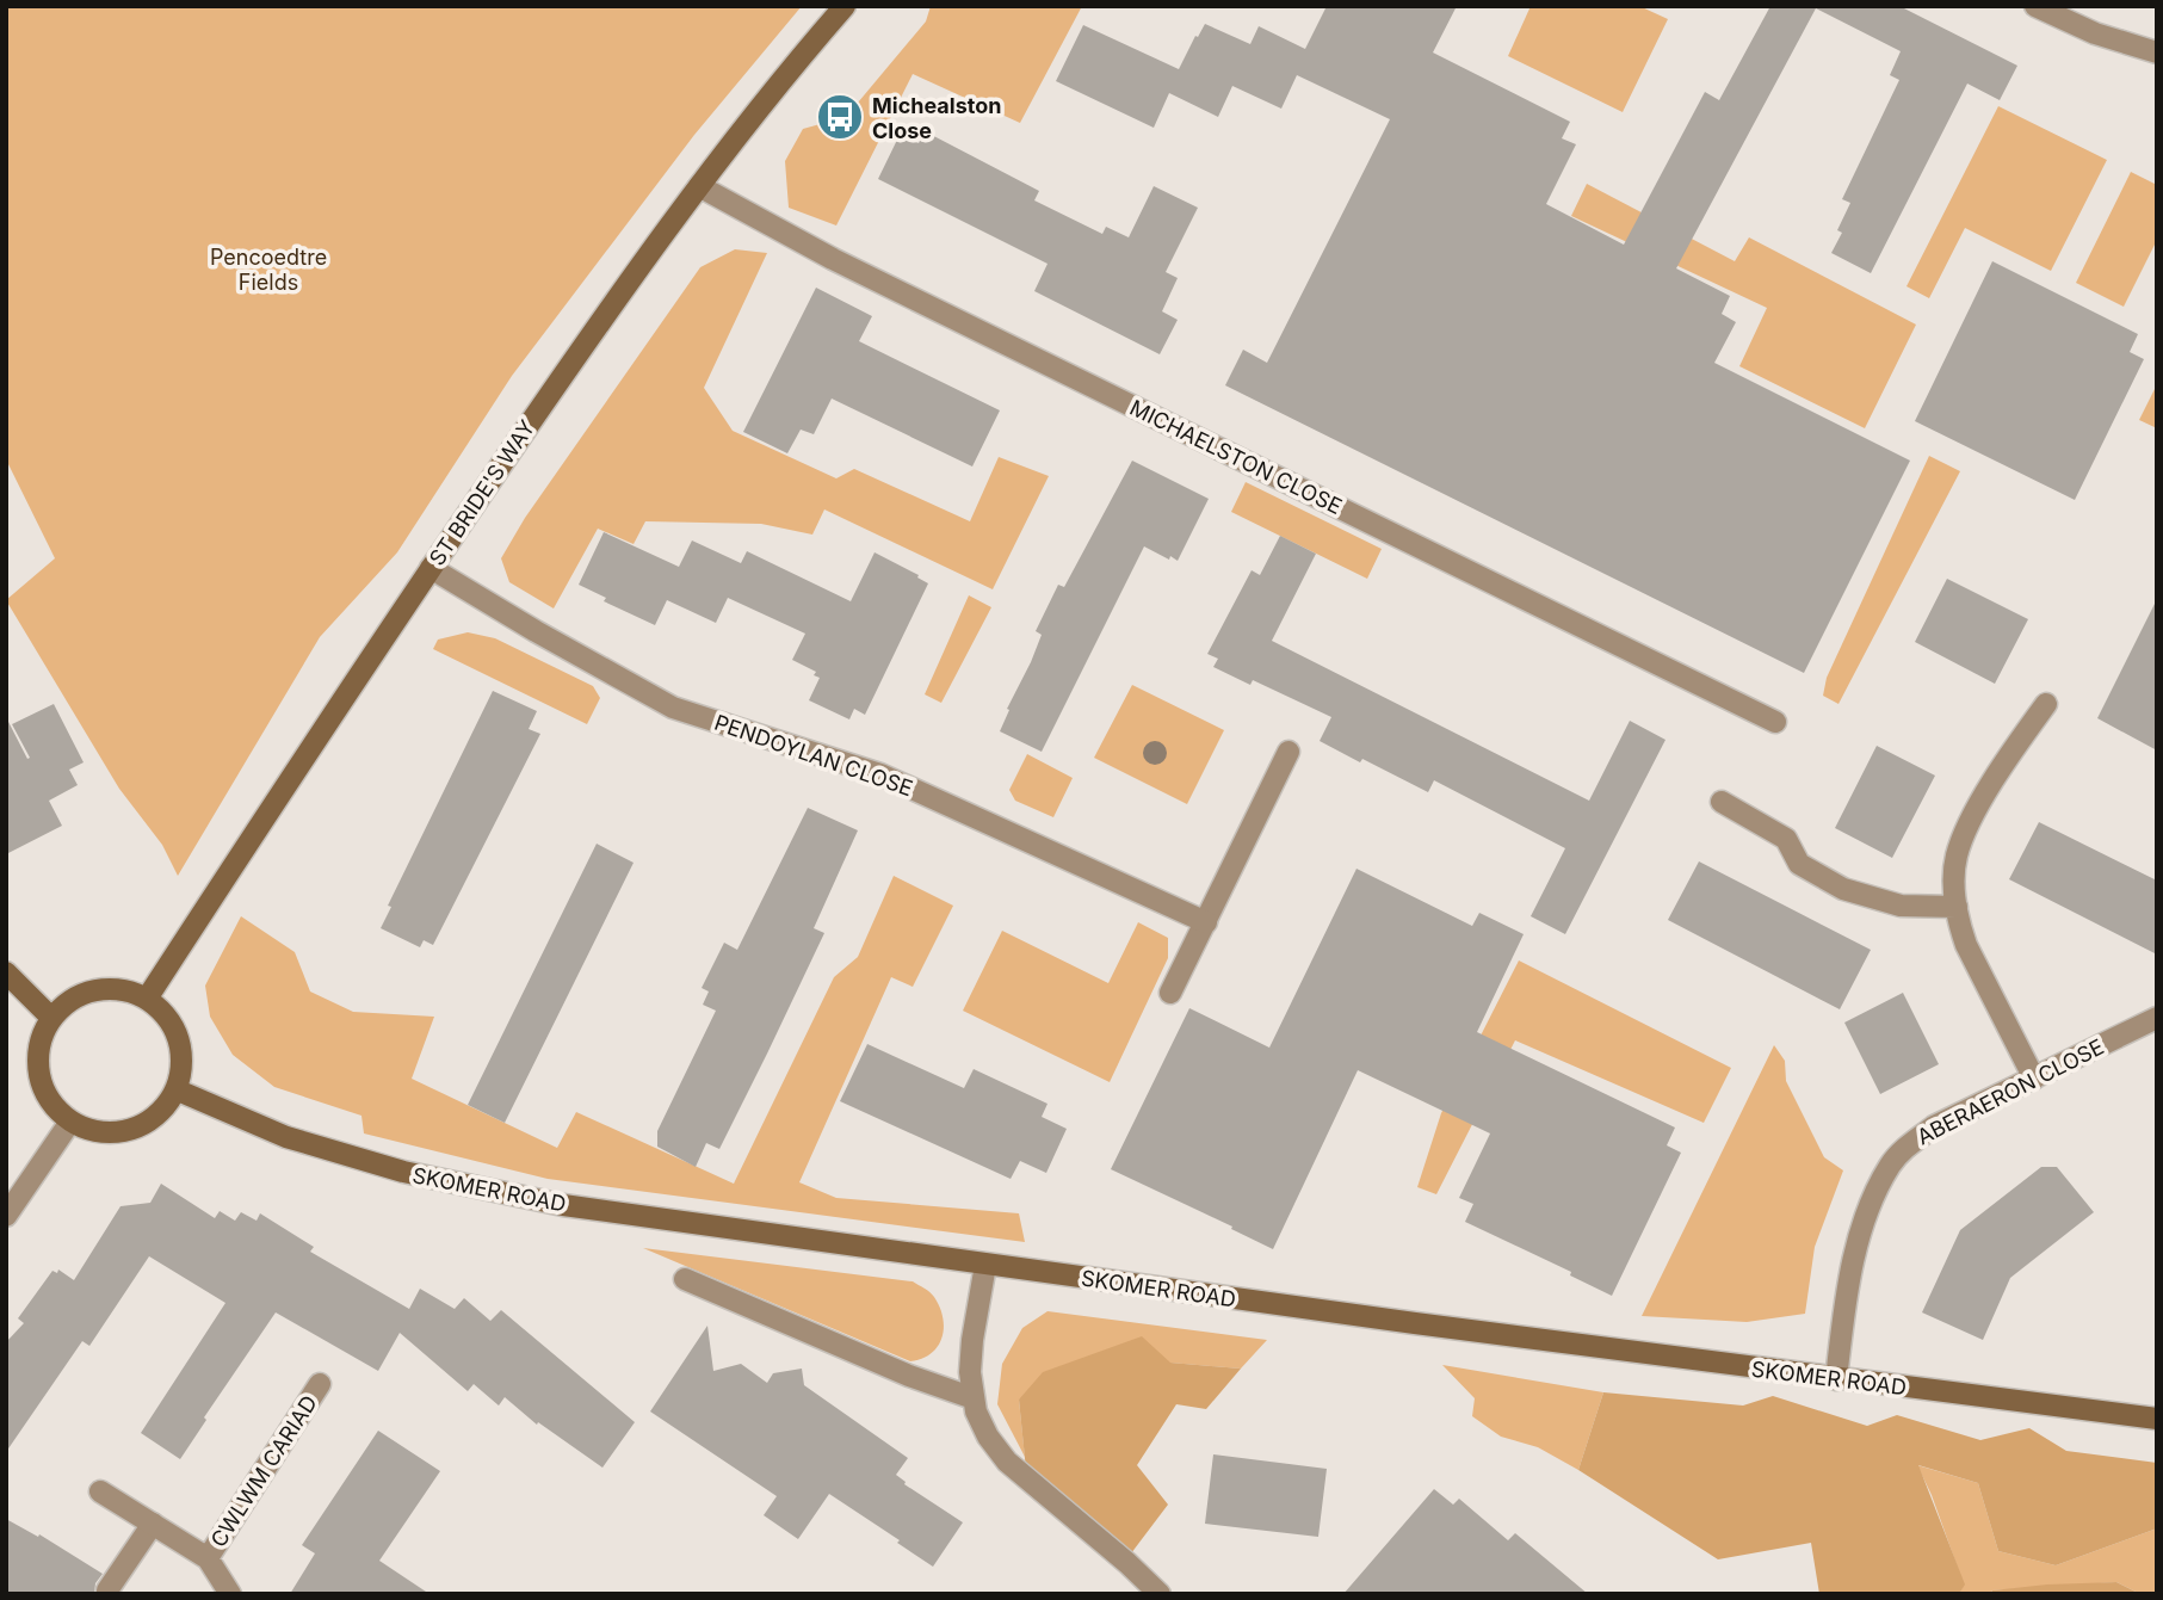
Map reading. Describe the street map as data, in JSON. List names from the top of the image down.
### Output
{
  "streets": {
    "street": [
      "MICHAELSTON CLOSE",
      "ST BRIDE'S WAY",
      "PENDOYLAN CLOSE",
      "ABERAERON CLOSE",
      "SKOMER ROAD",
      "CWLWM CARIAD"
    ]
  },
  "crossings": [
    ["MICHAELSTON CLOSE", "ST BRIDE'S WAY"],
    ["ST BRIDE'S WAY", "PENDOYLAN CLOSE"],
    ["ST BRIDE'S WAY", "SKOMER ROAD"],
    ["ABERAERON CLOSE", "SKOMER ROAD"]
  ],
  "parks": ["Pencoedtre Fields"],
  "places": {
    "bus stop": ["Michealston Close"]
  }
}
